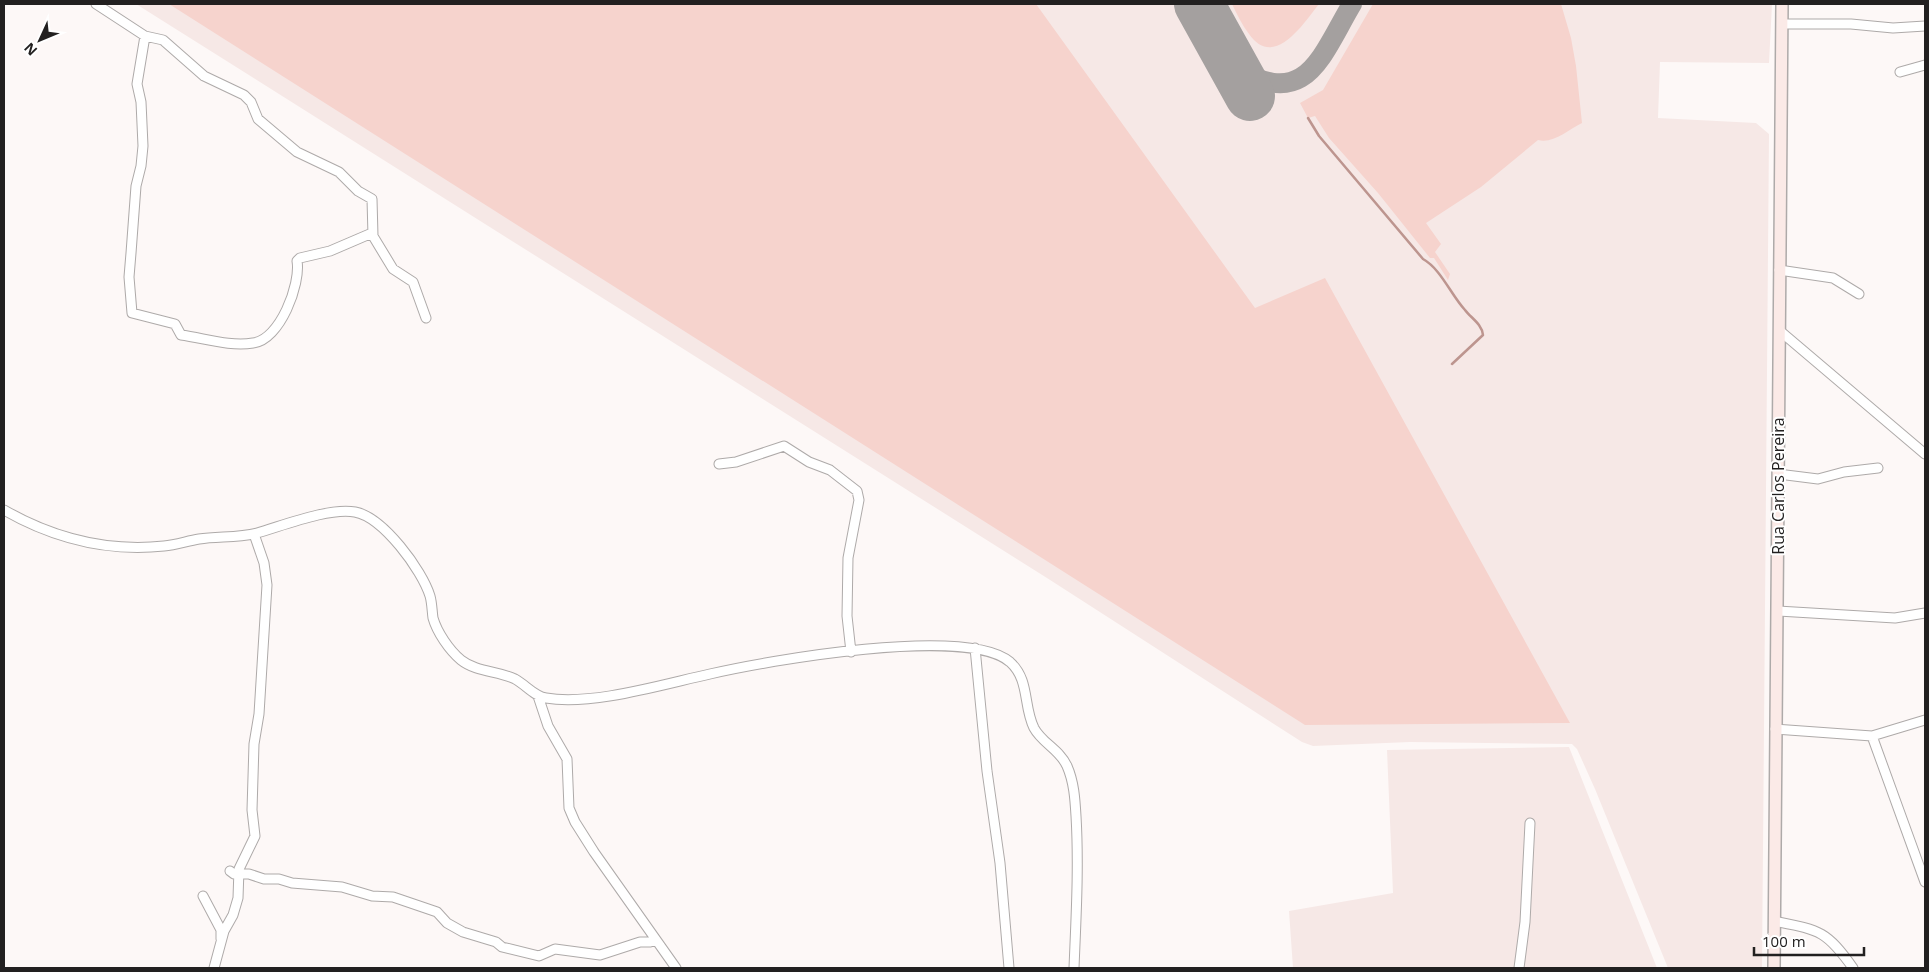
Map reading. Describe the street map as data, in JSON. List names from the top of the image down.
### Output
{
  "streets": {
    "main road": ["Rua Carlos Pereira"]
  },
  "scale_bar": "100 m",
  "north": "bottom left"
}
